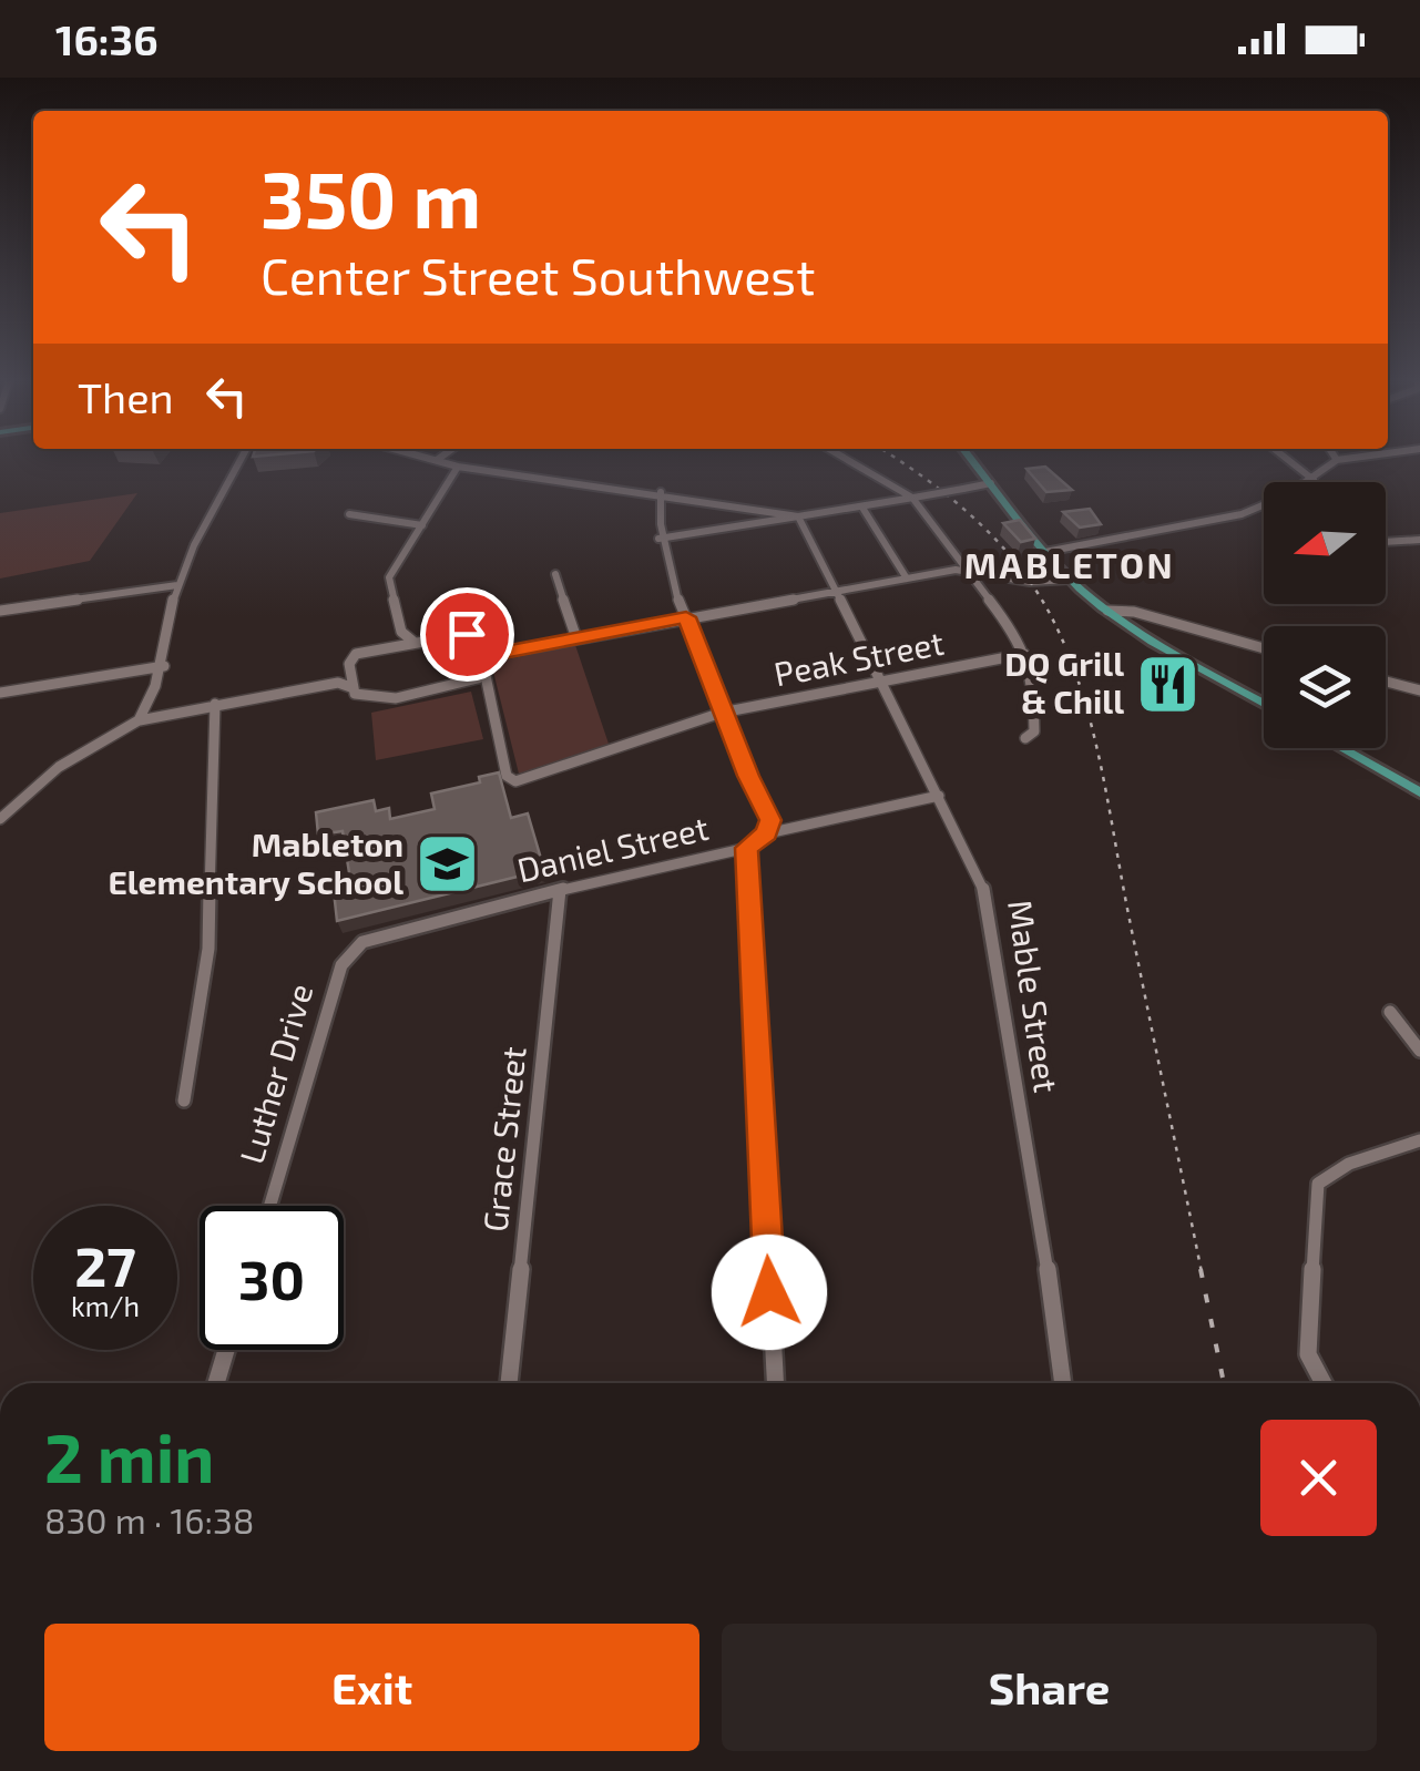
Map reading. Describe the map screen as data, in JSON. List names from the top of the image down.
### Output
{
  "streets": {
    "street": [
      "Peak Street",
      "Daniel Street",
      "Mable Street",
      "Luther Drive",
      "Grace Street"
    ]
  },
  "crossings": [
    ["Peak Street", "Mable Street"],
    ["Daniel Street", "Mable Street"],
    ["Daniel Street", "Luther Drive"],
    ["Daniel Street", "Grace Street"]
  ],
  "districts": ["MABLETON"],
  "places": {
    "restaurant": ["DQ Grill & Chill"],
    "school or university": ["Mableton Elementary School"]
  },
  "north": "left",
  "page": {
    "status": "16:36",
    "turn": ["350 m", "Center Street Southwest"],
    "then": "Then",
    "speed": "27 km/h",
    "limit": "30",
    "heading": ["2 min", "830 m · 16:38"],
    "buttons": ["Exit", "Share"]
  }
}
